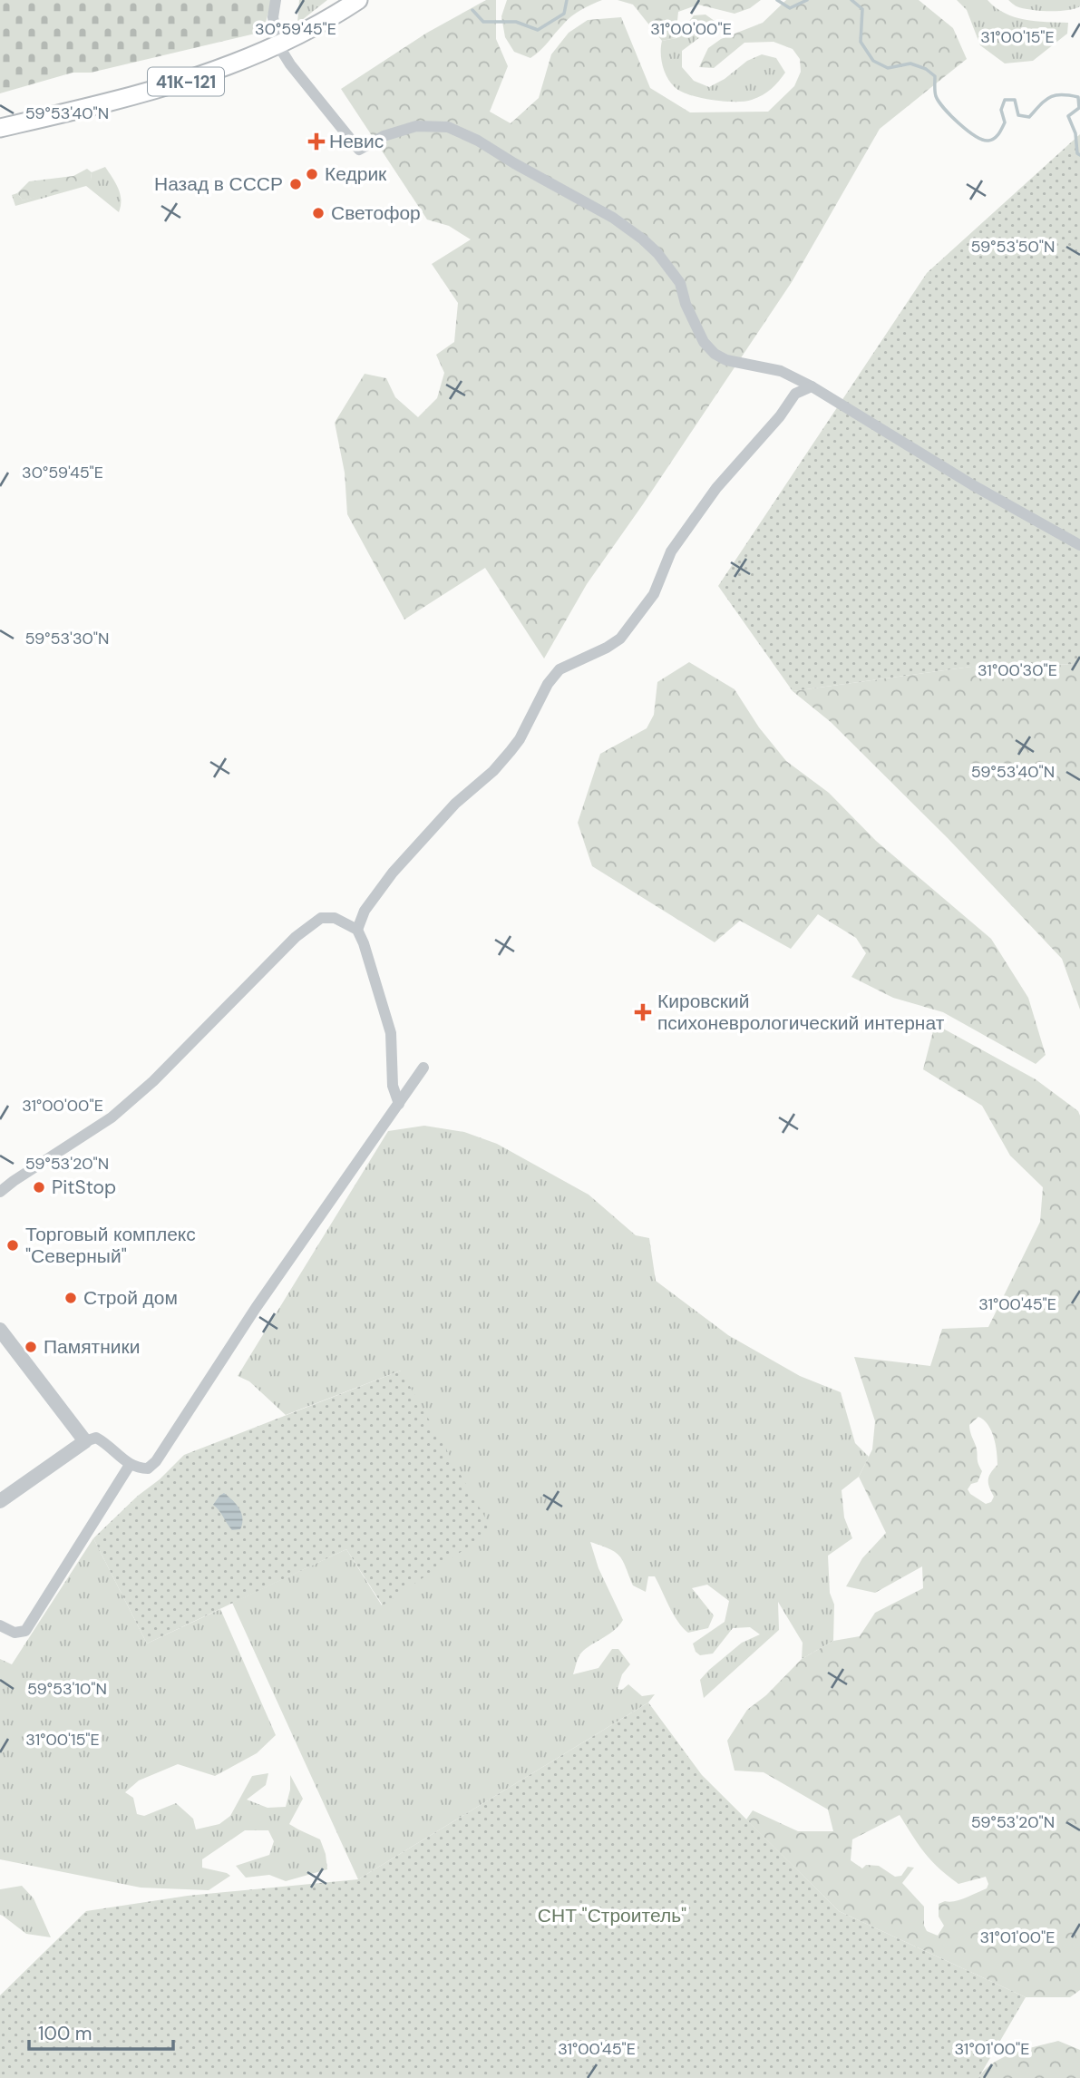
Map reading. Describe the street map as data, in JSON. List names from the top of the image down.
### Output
{
  "streets": {
    "main road": ["41К-121"]
  },
  "parks": ["СНТ \"Строитель\""],
  "places": {
    "health": ["Невис", "Кировский психоневрологический интернат"],
    "other": [
      "Кедрик",
      "Назад в СССР",
      "Светофор",
      "PitStop",
      "Торговый комплекс \"Северный\"",
      "Строй дом",
      "Памятники"
    ]
  },
  "scale_bar": "100 m",
  "coordinates": [
    "30°59'45\"E",
    "31°00'00\"E",
    "31°00'15\"E",
    "59°53'40\"N",
    "59°53'50\"N",
    "59°53'30\"N",
    "31°00'30\"E",
    "59°53'20\"N",
    "31°00'45\"E",
    "59°53'10\"N",
    "31°01'00\"E"
  ]
}
